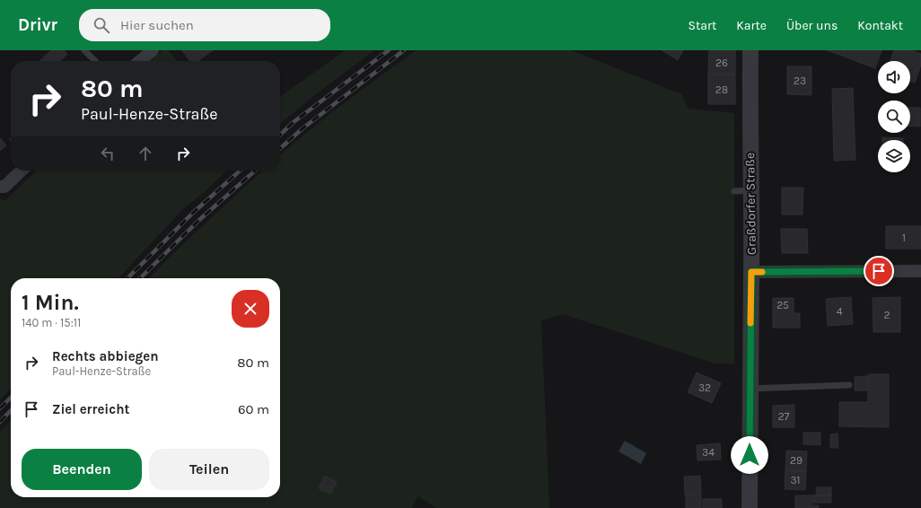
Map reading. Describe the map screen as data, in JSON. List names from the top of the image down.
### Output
{
  "streets": {
    "street": ["Graßdorfer Straße"]
  },
  "house_numbers": [
    "26",
    "23",
    "28",
    "1",
    "25",
    "4",
    "2",
    "32",
    "27",
    "34",
    "29",
    "31"
  ],
  "page": {
    "header": "Drivr",
    "search": "Hier suchen",
    "nav": [
      "Start",
      "Karte",
      "Über uns",
      "Kontakt"
    ],
    "turn": ["80 m", "Paul-Henze-Straße"],
    "heading": ["1 Min.", "140 m · 15:11"],
    "list": [
      {
        "name": "Rechts abbiegen",
        "note": "Paul-Henze-Straße",
        "value": "80 m"
      },
      {
        "name": "Ziel erreicht",
        "value": "60 m"
      }
    ],
    "buttons": ["Beenden", "Teilen"]
  }
}
